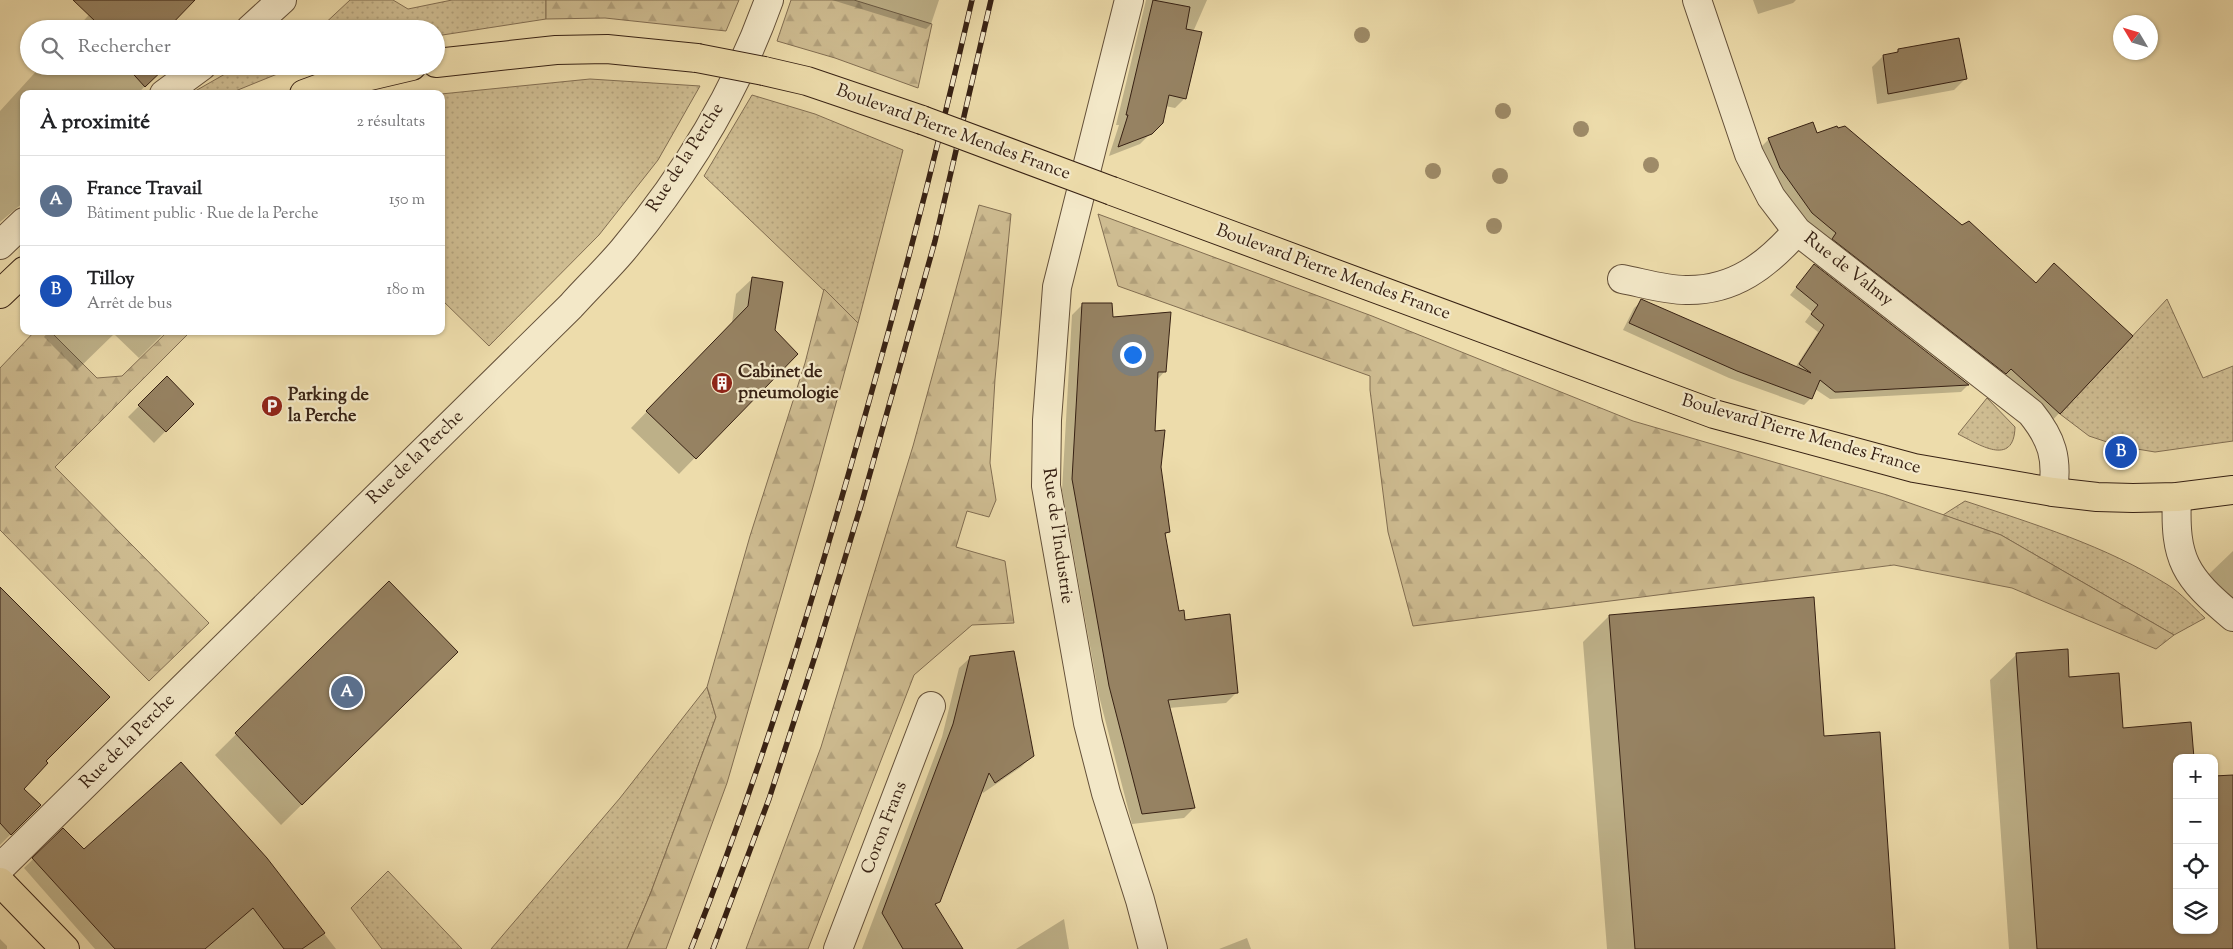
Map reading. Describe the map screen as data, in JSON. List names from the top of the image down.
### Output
{
  "streets": {
    "main road": ["Boulevard Pierre Mendes France"],
    "street": [
      "Rue de la Perche",
      "Rue de Valmy",
      "Rue de l'Industrie",
      "Coron Frans"
    ]
  },
  "crossings": [
    ["Boulevard Pierre Mendes France", "Rue de Valmy"]
  ],
  "places": {
    "building": ["Cabinet de pneumologie"],
    "parking": ["Parking de la Perche"]
  },
  "north": "top left",
  "page": {
    "search": "Rechercher",
    "heading": ["À proximité", "2 résultats"],
    "list": [
      {
        "mark": "A",
        "name": "France Travail",
        "note": "Bâtiment public · Rue de la Perche",
        "value": "150 m"
      },
      {
        "mark": "B",
        "name": "Tilloy",
        "note": "Arrêt de bus",
        "value": "180 m"
      }
    ],
    "pins": ["B", "A"],
    "map_buttons": ["+", "−"]
  }
}
